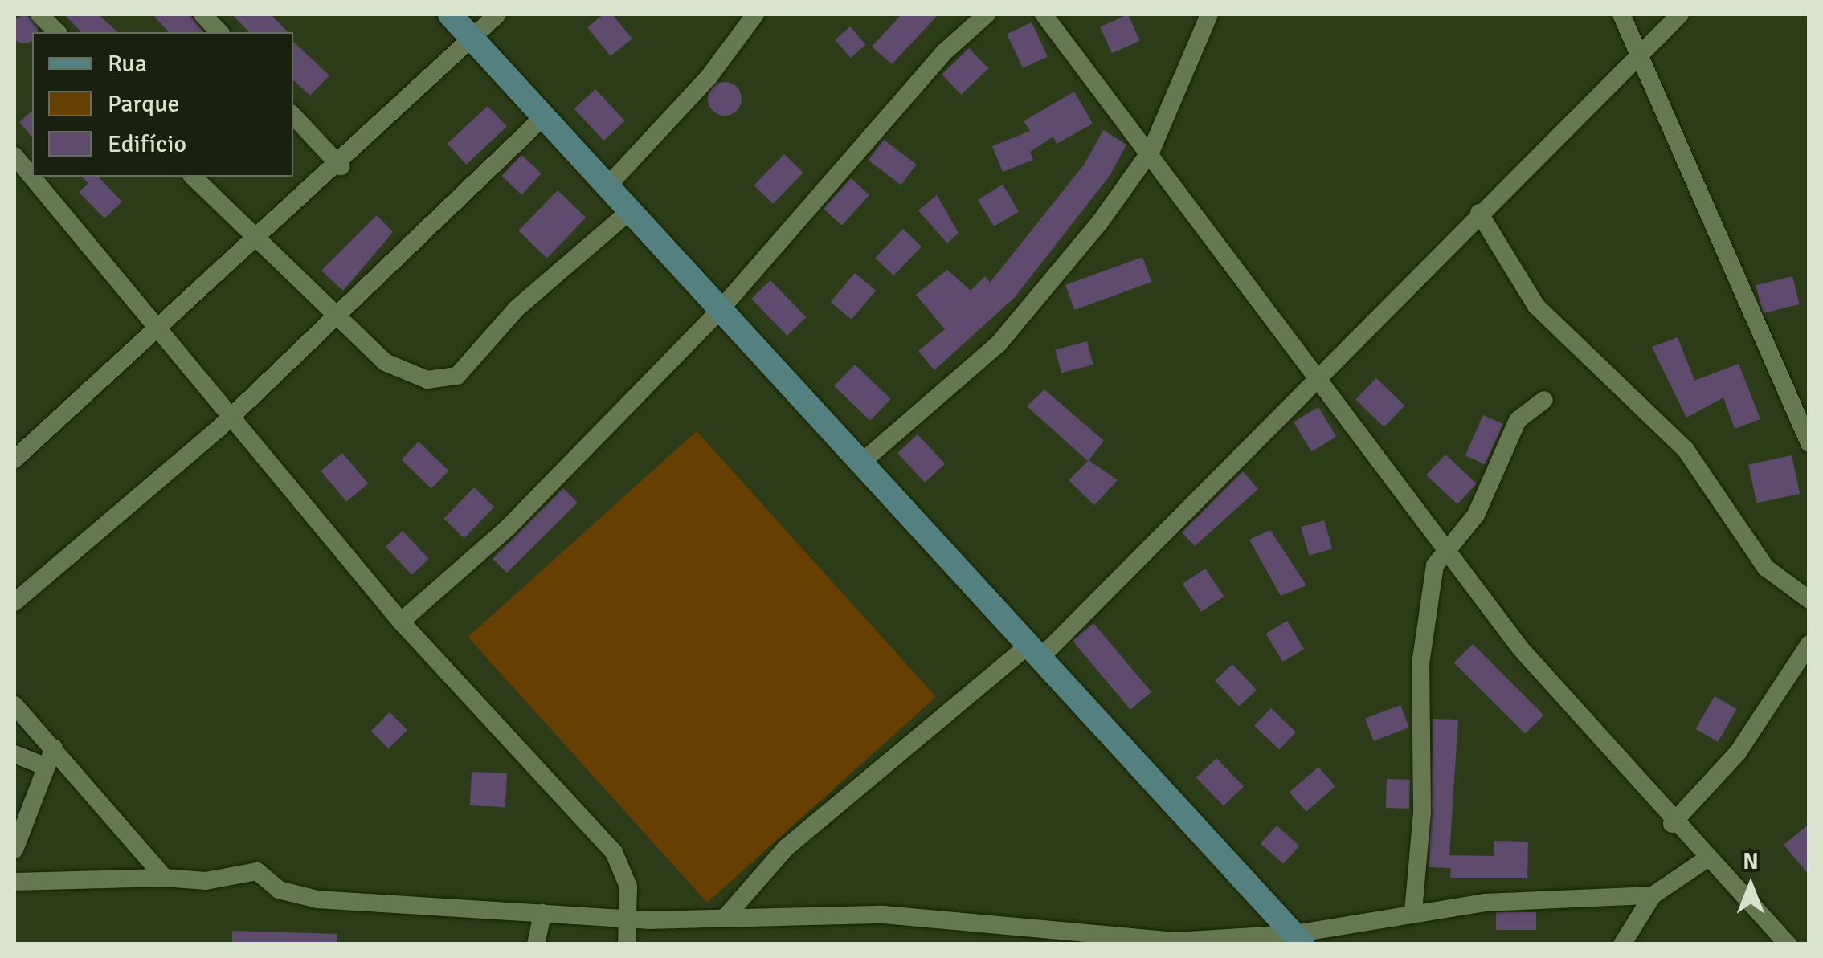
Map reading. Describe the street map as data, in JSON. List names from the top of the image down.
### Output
{
  "legend": ["Rua", "Parque", "Edifício"],
  "north": "top"
}
